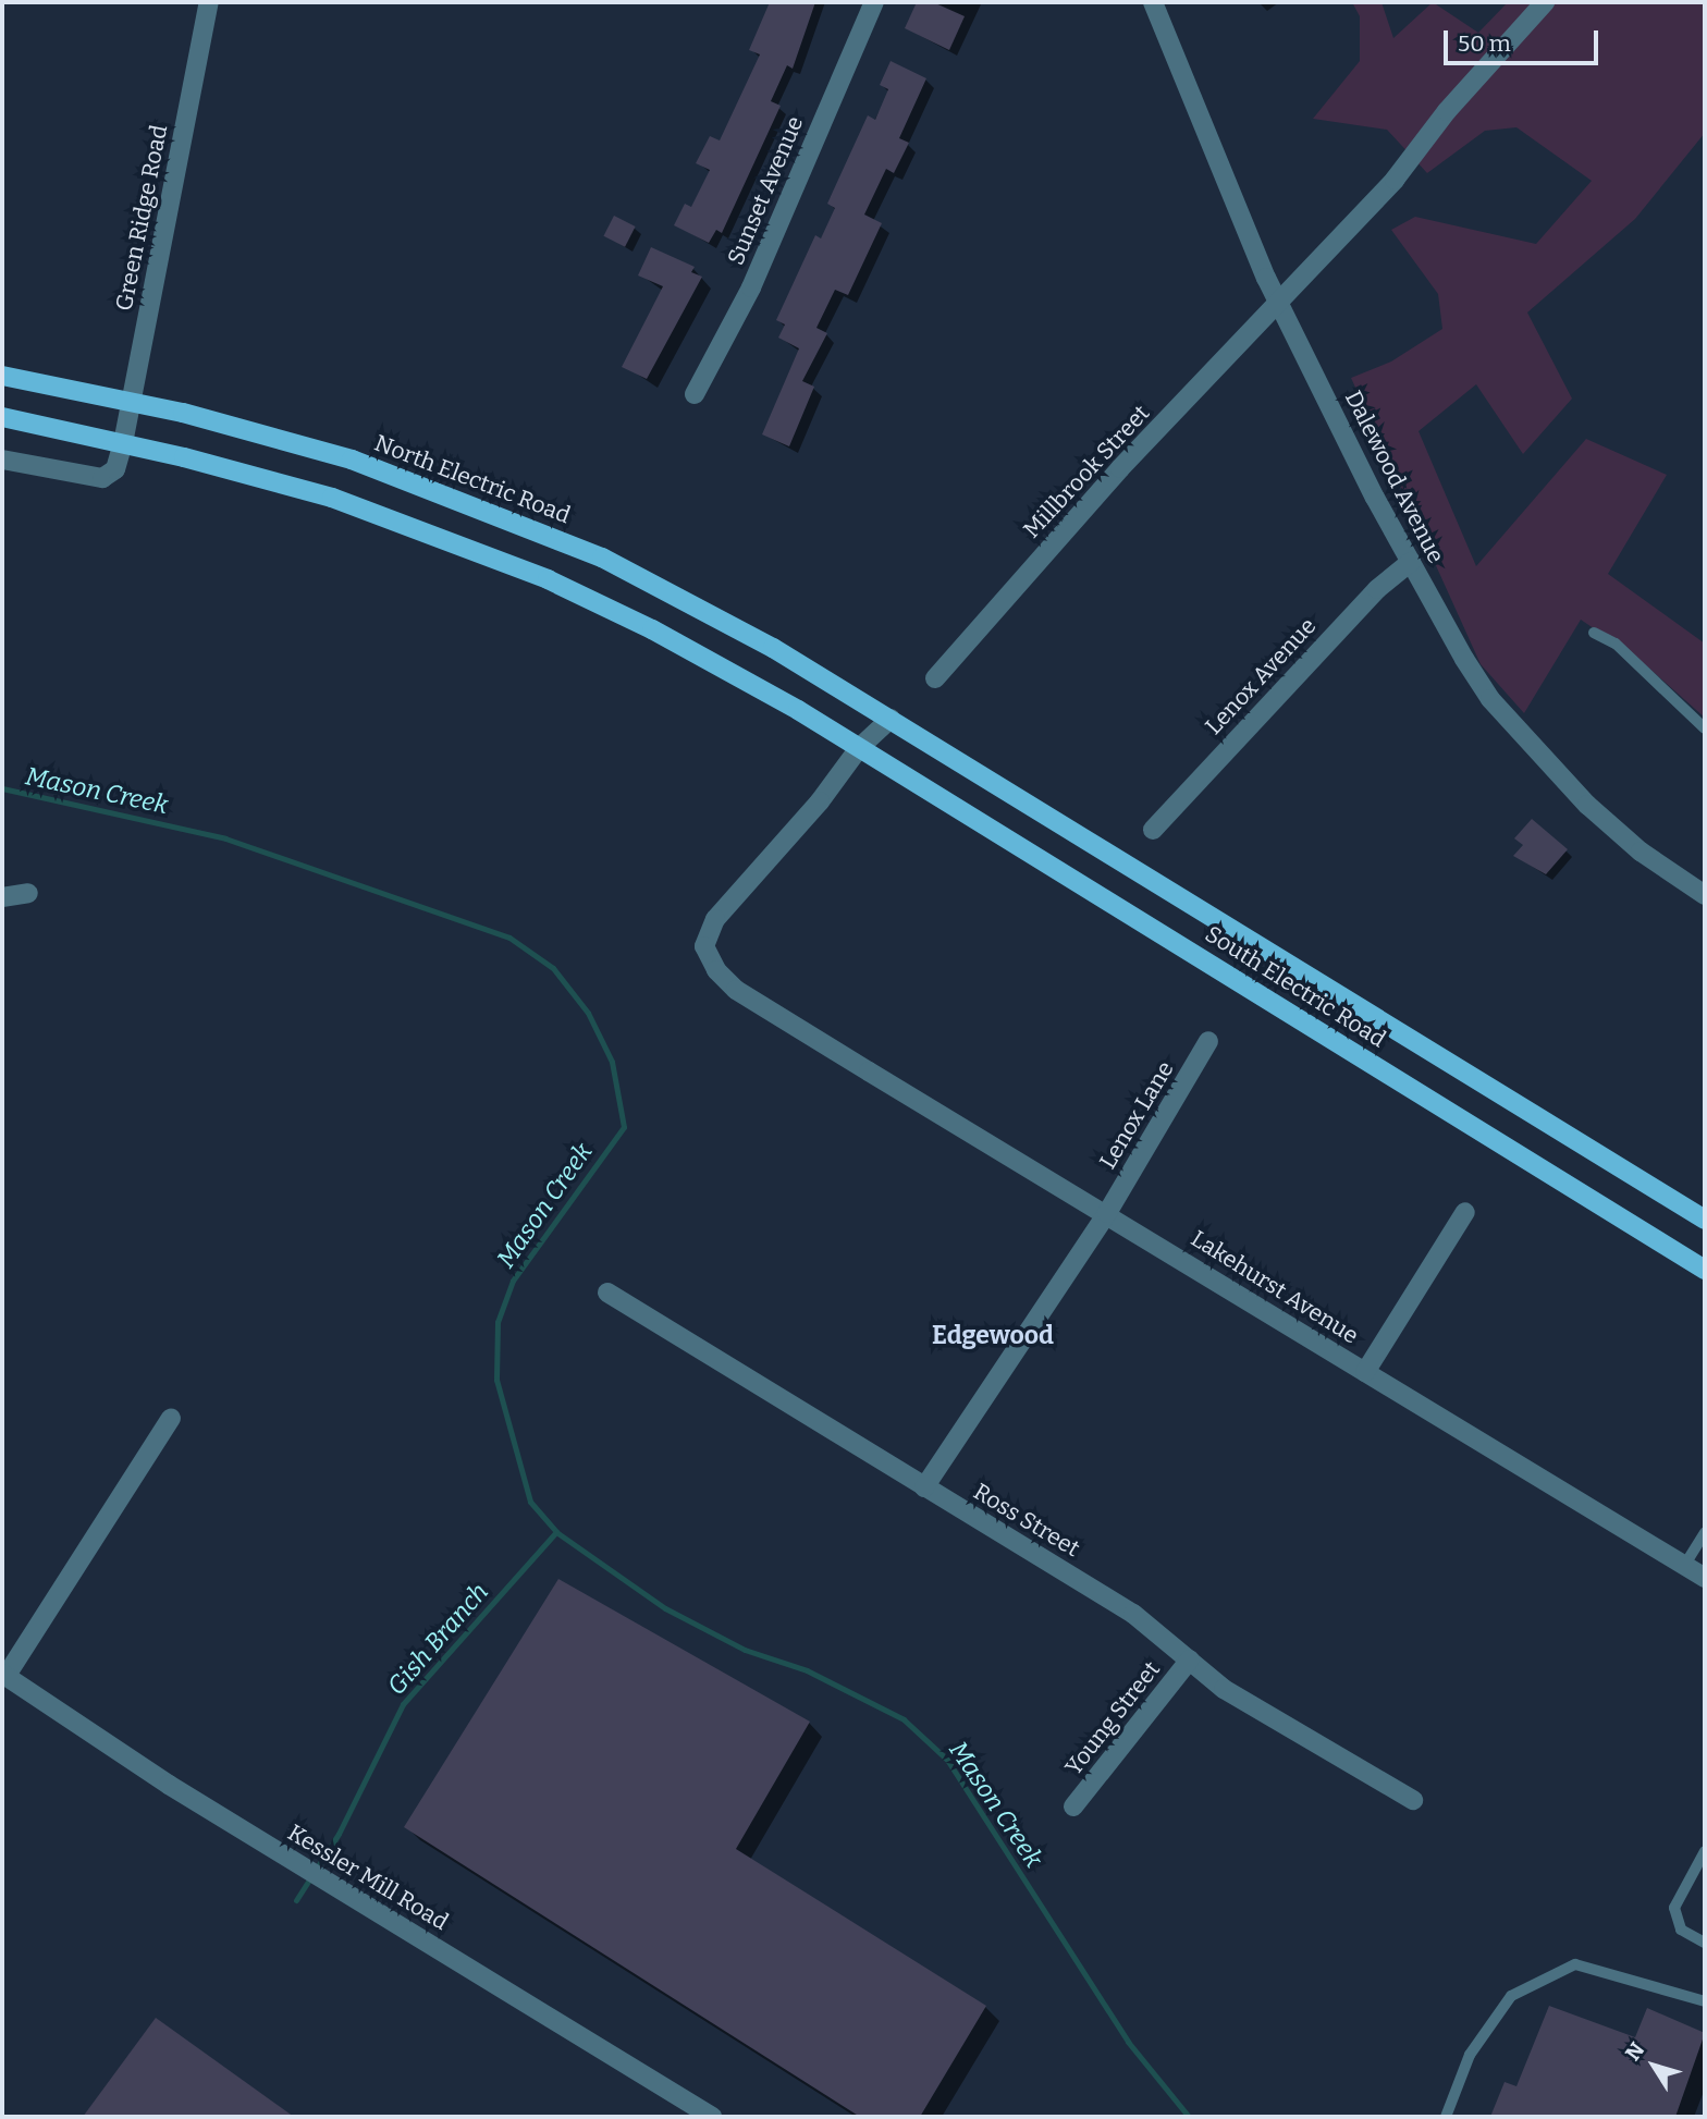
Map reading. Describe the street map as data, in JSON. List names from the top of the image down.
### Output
{
  "streets": {
    "main road": ["North Electric Road", "South Electric Road"],
    "street": [
      "Sunset Avenue",
      "Green Ridge Road",
      "Millbrook Street",
      "Dalewood Avenue",
      "Lenox Avenue",
      "Lenox Lane",
      "Lakehurst Avenue",
      "Ross Street",
      "Young Street",
      "Kessler Mill Road"
    ]
  },
  "crossings": [
    ["Green Ridge Road", "North Electric Road"],
    ["Millbrook Street", "Dalewood Avenue"],
    ["Dalewood Avenue", "Lenox Avenue"],
    ["North Electric Road", "South Electric Road"],
    ["South Electric Road", "Lakehurst Avenue"],
    ["Lenox Lane", "Lakehurst Avenue"],
    ["Ross Street", "Young Street"]
  ],
  "districts": ["Edgewood"],
  "water": ["Mason Creek", "Gish Branch"],
  "scale_bar": "50 m",
  "north": "top left"
}
